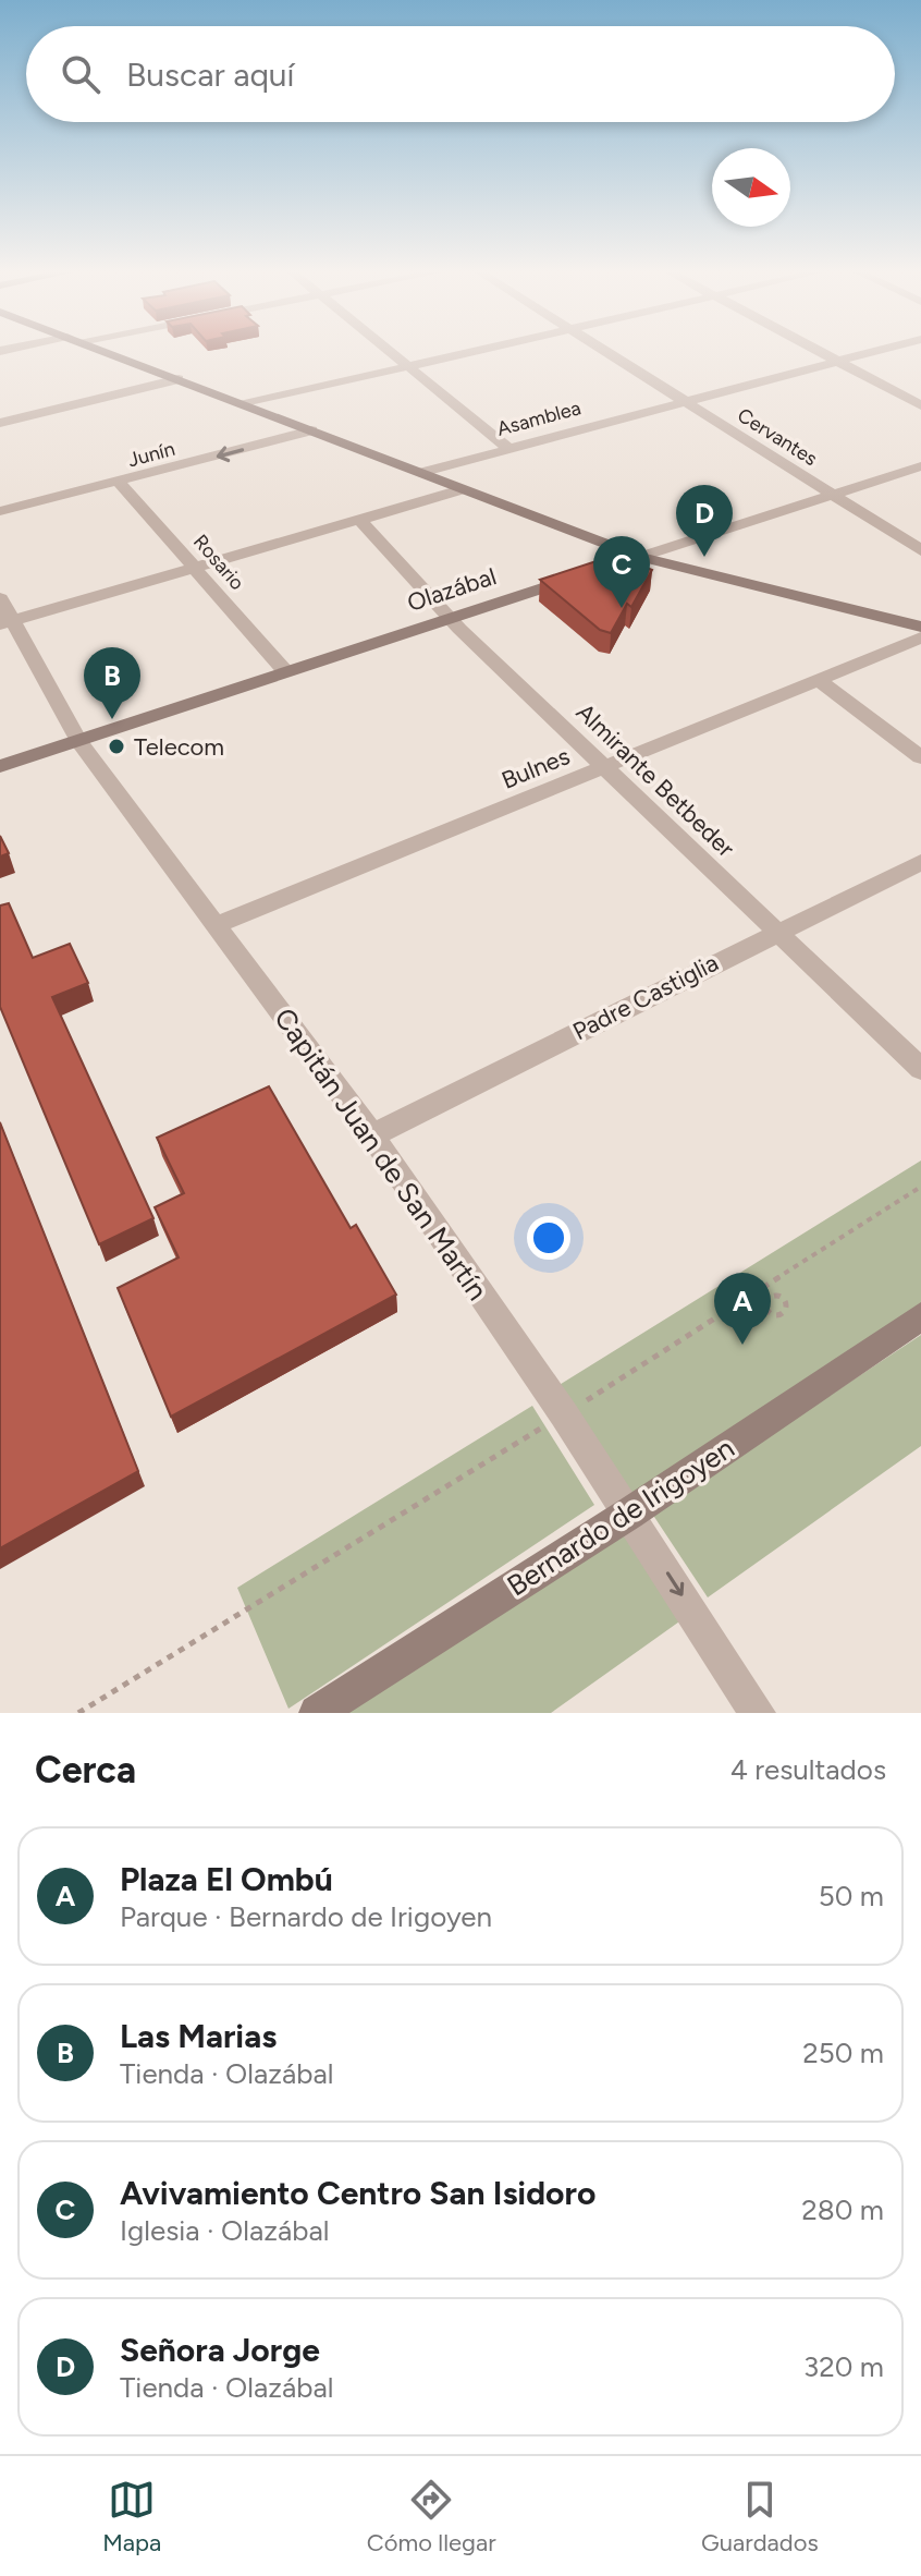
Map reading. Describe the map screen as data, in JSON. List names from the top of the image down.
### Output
{
  "streets": {
    "main road": ["Olazábal", "Bernardo de Irigoyen"],
    "street": [
      "Asamblea",
      "Cervantes",
      "Junín",
      "Rosario",
      "Bulnes",
      "Almirante Betbeder",
      "Padre Castiglia",
      "Capitán Juan de San Martín"
    ]
  },
  "crossings": [
    ["Asamblea", "Cervantes"],
    ["Junín", "Rosario"],
    ["Rosario", "Olazábal"],
    ["Olazábal", "Almirante Betbeder"],
    ["Olazábal", "Capitán Juan de San Martín"],
    ["Bulnes", "Almirante Betbeder"],
    ["Bulnes", "Capitán Juan de San Martín"],
    ["Almirante Betbeder", "Padre Castiglia"],
    ["Padre Castiglia", "Capitán Juan de San Martín"],
    ["Capitán Juan de San Martín", "Bernardo de Irigoyen"]
  ],
  "places": ["Telecom"],
  "north": "right",
  "page": {
    "search": "Buscar aquí",
    "pins": [
      "D",
      "C",
      "B",
      "A"
    ],
    "heading": ["Cerca", "4 resultados"],
    "list": [
      {
        "mark": "A",
        "name": "Plaza El Ombú",
        "note": "Parque · Bernardo de Irigoyen",
        "value": "50 m"
      },
      {
        "mark": "B",
        "name": "Las Marias",
        "note": "Tienda · Olazábal",
        "value": "250 m"
      },
      {
        "mark": "C",
        "name": "Avivamiento Centro San Isidoro",
        "note": "Iglesia · Olazábal",
        "value": "280 m"
      },
      {
        "mark": "D",
        "name": "Señora Jorge",
        "note": "Tienda · Olazábal",
        "value": "320 m"
      }
    ],
    "nav": ["Mapa", "Cómo llegar", "Guardados"]
  }
}
